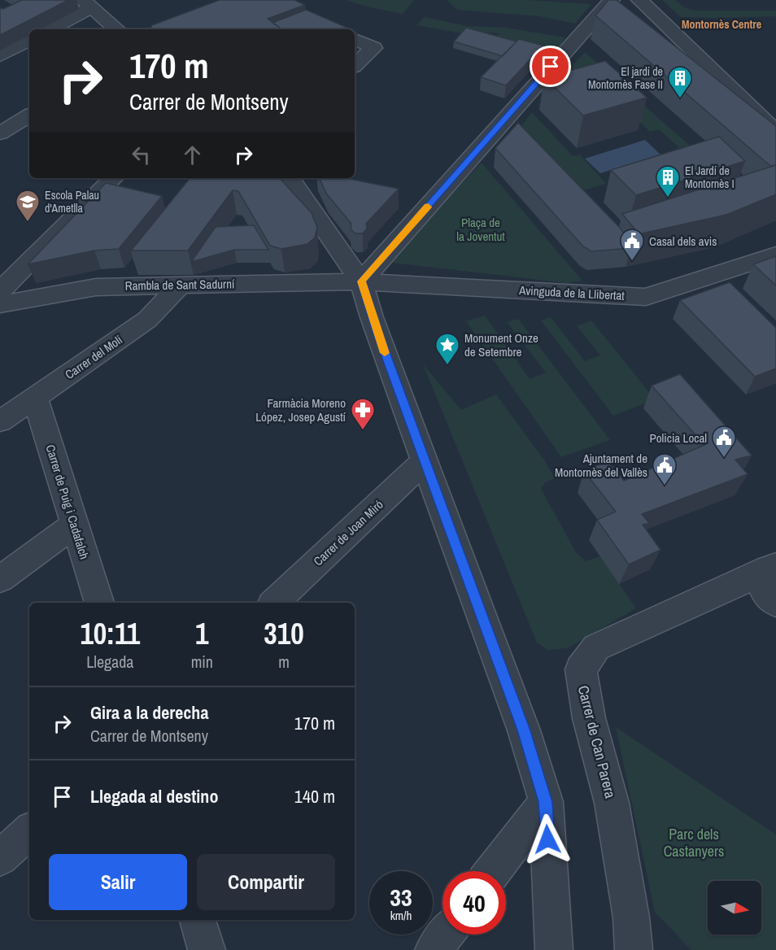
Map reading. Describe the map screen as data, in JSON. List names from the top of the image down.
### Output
{
  "streets": {
    "street": [
      "Rambla de Sant Sadurní",
      "Avinguda de la Llibertat",
      "Carrer del Molí",
      "Carrer de Puig i Cadafalch",
      "Carrer de Joan Miró",
      "Carrer de Can Parera"
    ]
  },
  "crossings": [
    ["Rambla de Sant Sadurní", "Avinguda de la Llibertat"],
    ["Rambla de Sant Sadurní", "Carrer del Molí"],
    ["Carrer del Molí", "Carrer de Puig i Cadafalch"]
  ],
  "districts": ["Montornès Centre"],
  "parks": ["Plaça de la Joventut", "Parc dels Castanyers"],
  "places": {
    "building": ["El jardí de Montornès Fase II", "El Jardí de Montornès I"],
    "school or university": ["Escola Palau d'Ametlla"],
    "public building": ["Casal dels avis", "Policia Local", "Ajuntament de Montornès del Vallès"],
    "place": ["Monument Onze de Setembre"],
    "pharmacy": ["Farmàcia Moreno López, Josep Agustí"]
  },
  "north": "right",
  "page": {
    "turn": ["170 m", "Carrer de Montseny"],
    "eta": [
      "10:11",
      "Llegada",
      "1",
      "min",
      "310",
      "m"
    ],
    "list": [
      {
        "name": "Gira a la derecha",
        "note": "Carrer de Montseny",
        "value": "170 m"
      },
      {
        "name": "Llegada al destino",
        "value": "140 m"
      }
    ],
    "buttons": ["Salir", "Compartir"],
    "speed": "33 km/h",
    "limit": "40"
  }
}
